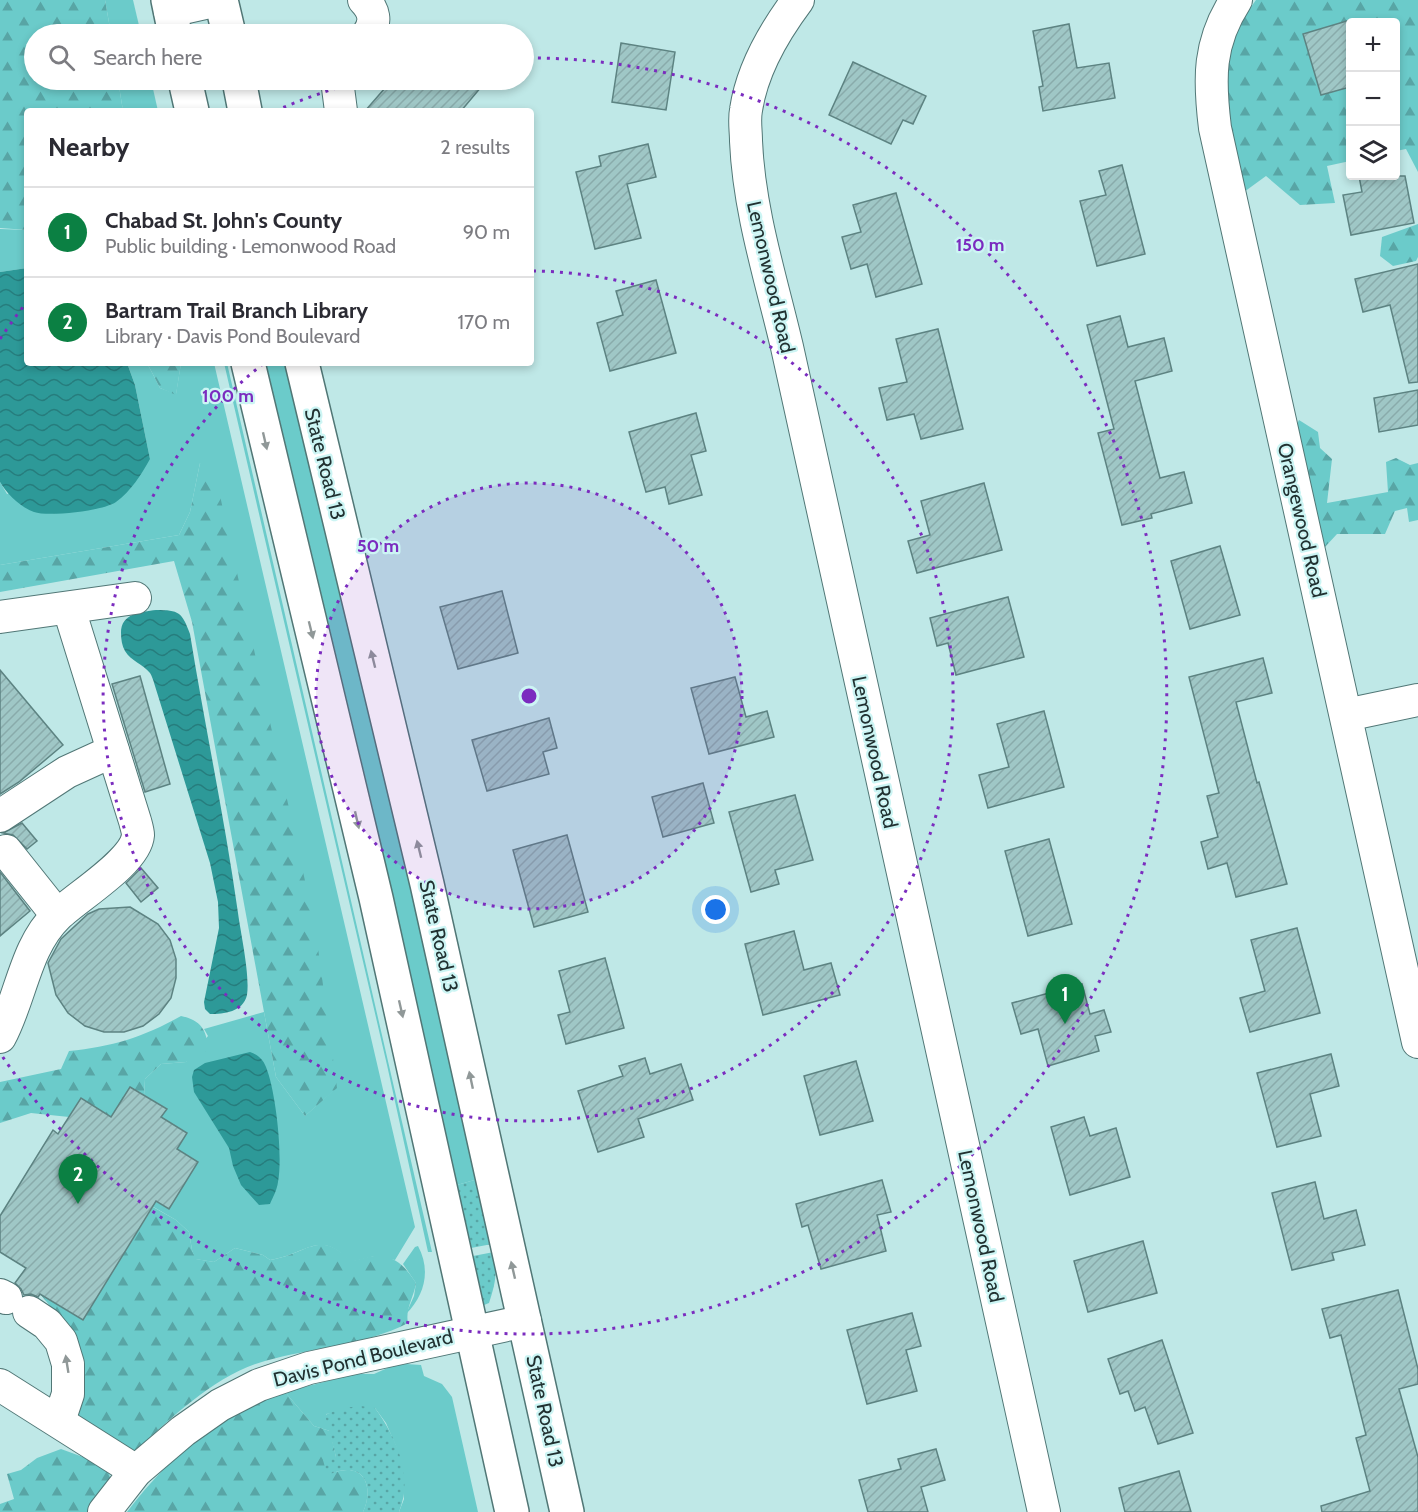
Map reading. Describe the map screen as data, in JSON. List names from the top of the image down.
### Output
{
  "streets": {
    "main road": ["State Road 13"],
    "street": ["Lemonwood Road", "Orangewood Road", "Davis Pond Boulevard"]
  },
  "crossings": [
    ["State Road 13", "Davis Pond Boulevard"]
  ],
  "page": {
    "map_buttons": ["+", "−"],
    "search": "Search here",
    "heading": ["Nearby", "2 results"],
    "list": [
      {
        "mark": "1",
        "name": "Chabad St. John's County",
        "note": "Public building · Lemonwood Road",
        "value": "90 m"
      },
      {
        "mark": "2",
        "name": "Bartram Trail Branch Library",
        "note": "Library · Davis Pond Boulevard",
        "value": "170 m"
      }
    ],
    "pins": ["1", "2"]
  },
  "rings": ["150 m", "100 m", "50 m"]
}
